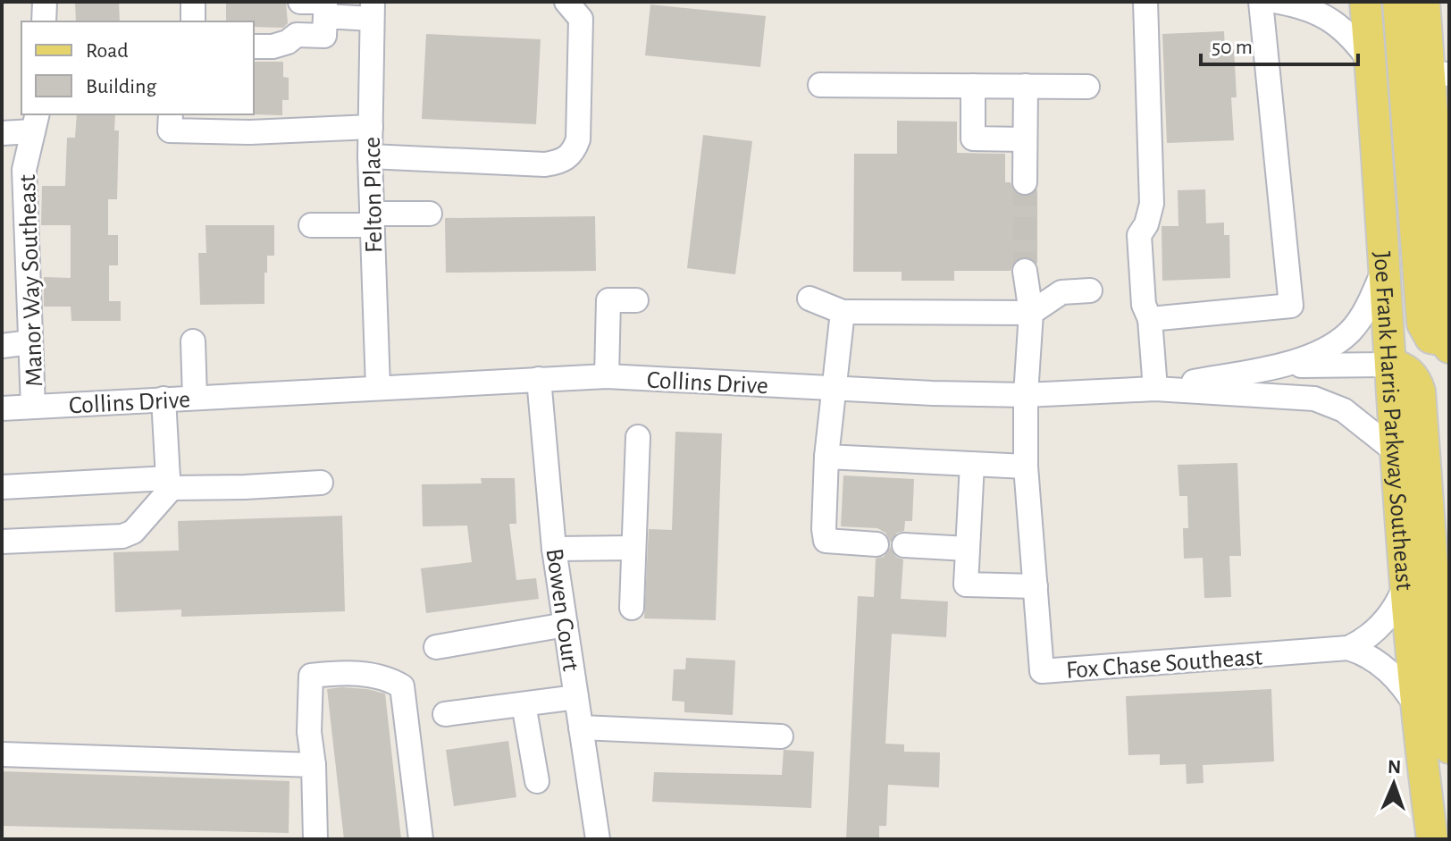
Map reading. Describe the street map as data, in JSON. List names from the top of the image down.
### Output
{
  "streets": {
    "main road": ["Joe Frank Harris Parkway Southeast"],
    "street": [
      "Felton Place",
      "Manor Way Southeast",
      "Collins Drive",
      "Bowen Court",
      "Fox Chase Southeast"
    ]
  },
  "crossings": [
    ["Felton Place", "Collins Drive"],
    ["Manor Way Southeast", "Collins Drive"],
    ["Collins Drive", "Joe Frank Harris Parkway Southeast"],
    ["Collins Drive", "Bowen Court"],
    ["Collins Drive", "Fox Chase Southeast"]
  ],
  "legend": ["Road", "Building"],
  "scale_bar": "50 m",
  "north": "top"
}
